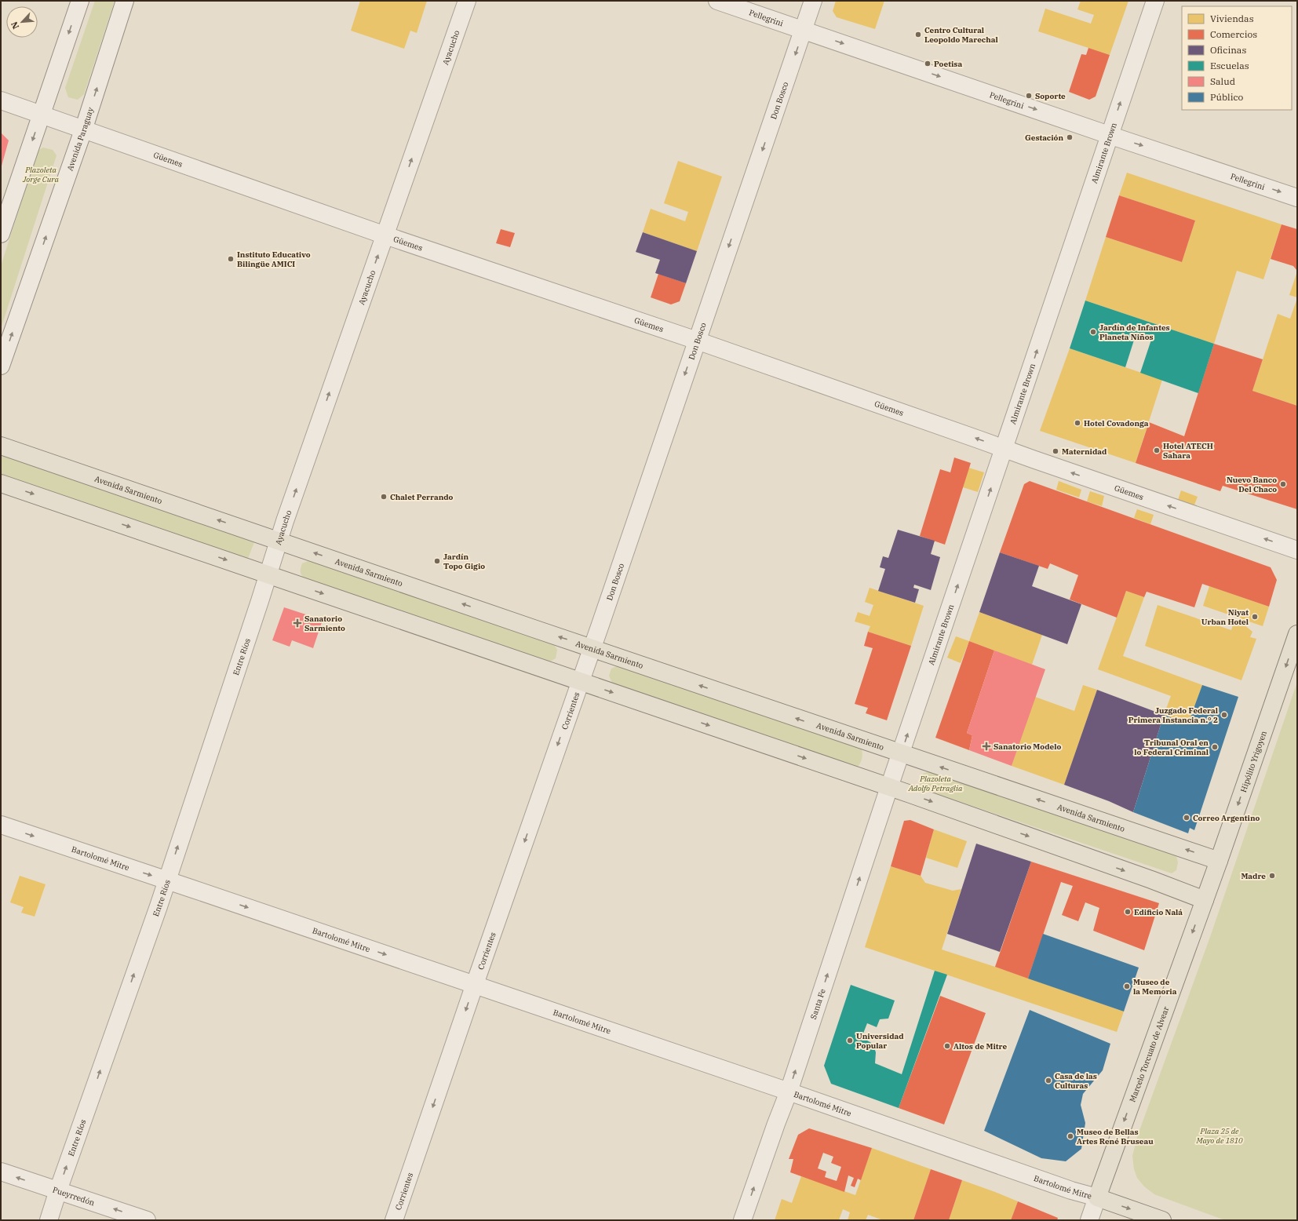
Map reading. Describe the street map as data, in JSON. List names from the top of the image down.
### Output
{
  "streets": {
    "main road": [
      "Avenida Sarmiento",
      "Hipólito Yrigoyen",
      "Bartolomé Mitre",
      "Marcelo Torcuato de Alvear"
    ],
    "street": [
      "Pellegrini",
      "Ayacucho",
      "Don Bosco",
      "Avenida Paraguay",
      "Almirante Brown",
      "Güemes",
      "Entre Ríos",
      "Corrientes",
      "Santa Fe",
      "Pueyrredón"
    ]
  },
  "crossings": [
    ["Pellegrini", "Don Bosco"],
    ["Pellegrini", "Almirante Brown"],
    ["Ayacucho", "Güemes"],
    ["Ayacucho", "Avenida Sarmiento"],
    ["Ayacucho", "Entre Ríos"],
    ["Don Bosco", "Güemes"],
    ["Don Bosco", "Avenida Sarmiento"],
    ["Don Bosco", "Corrientes"],
    ["Avenida Paraguay", "Güemes"],
    ["Almirante Brown", "Güemes"],
    ["Almirante Brown", "Avenida Sarmiento"],
    ["Almirante Brown", "Santa Fe"],
    ["Avenida Sarmiento", "Hipólito Yrigoyen"],
    ["Entre Ríos", "Bartolomé Mitre"],
    ["Entre Ríos", "Pueyrredón"],
    ["Corrientes", "Bartolomé Mitre"],
    ["Hipólito Yrigoyen", "Marcelo Torcuato de Alvear"],
    ["Bartolomé Mitre", "Santa Fe"],
    ["Bartolomé Mitre", "Marcelo Torcuato de Alvear"]
  ],
  "one_way": [
    "Pellegrini",
    "Ayacucho",
    "Don Bosco",
    "Almirante Brown",
    "Güemes",
    "Entre Ríos",
    "Corrientes",
    "Hipólito Yrigoyen",
    "Bartolomé Mitre",
    "Santa Fe",
    "Marcelo Torcuato de Alvear",
    "Pueyrredón"
  ],
  "parks": ["Plazoleta Jorge Cura", "Plazoleta Adolfo Petraglia", "Plaza 25 de Mayo de 1810"],
  "places": {
    "other": [
      "Centro Cultural Leopoldo Marechal",
      "Poetisa",
      "Soporte",
      "Gestación",
      "Instituto Educativo Bilingüe AMICI",
      "Jardín de Infantes Planeta Niños",
      "Hotel Covadonga",
      "Hotel ATECH Sahara",
      "Maternidad",
      "Nuevo Banco Del Chaco",
      "Chalet Perrando",
      "Jardín Topo Gigio",
      "Niyat Urban Hotel",
      "Juzgado Federal Primera Instancia n.° 2",
      "Tribunal Oral en lo Federal Criminal",
      "Correo Argentino",
      "Madre",
      "Edificio Nalá",
      "Museo de la Memoria",
      "Universidad Popular",
      "Altos de Mitre",
      "Casa de las Culturas",
      "Museo de Bellas Artes René Bruseau"
    ],
    "health": ["Sanatorio Sarmiento", "Sanatorio Modelo"]
  },
  "legend": [
    "Viviendas",
    "Comercios",
    "Oficinas",
    "Escuelas",
    "Salud",
    "Público"
  ],
  "north": "bottom left"
}
